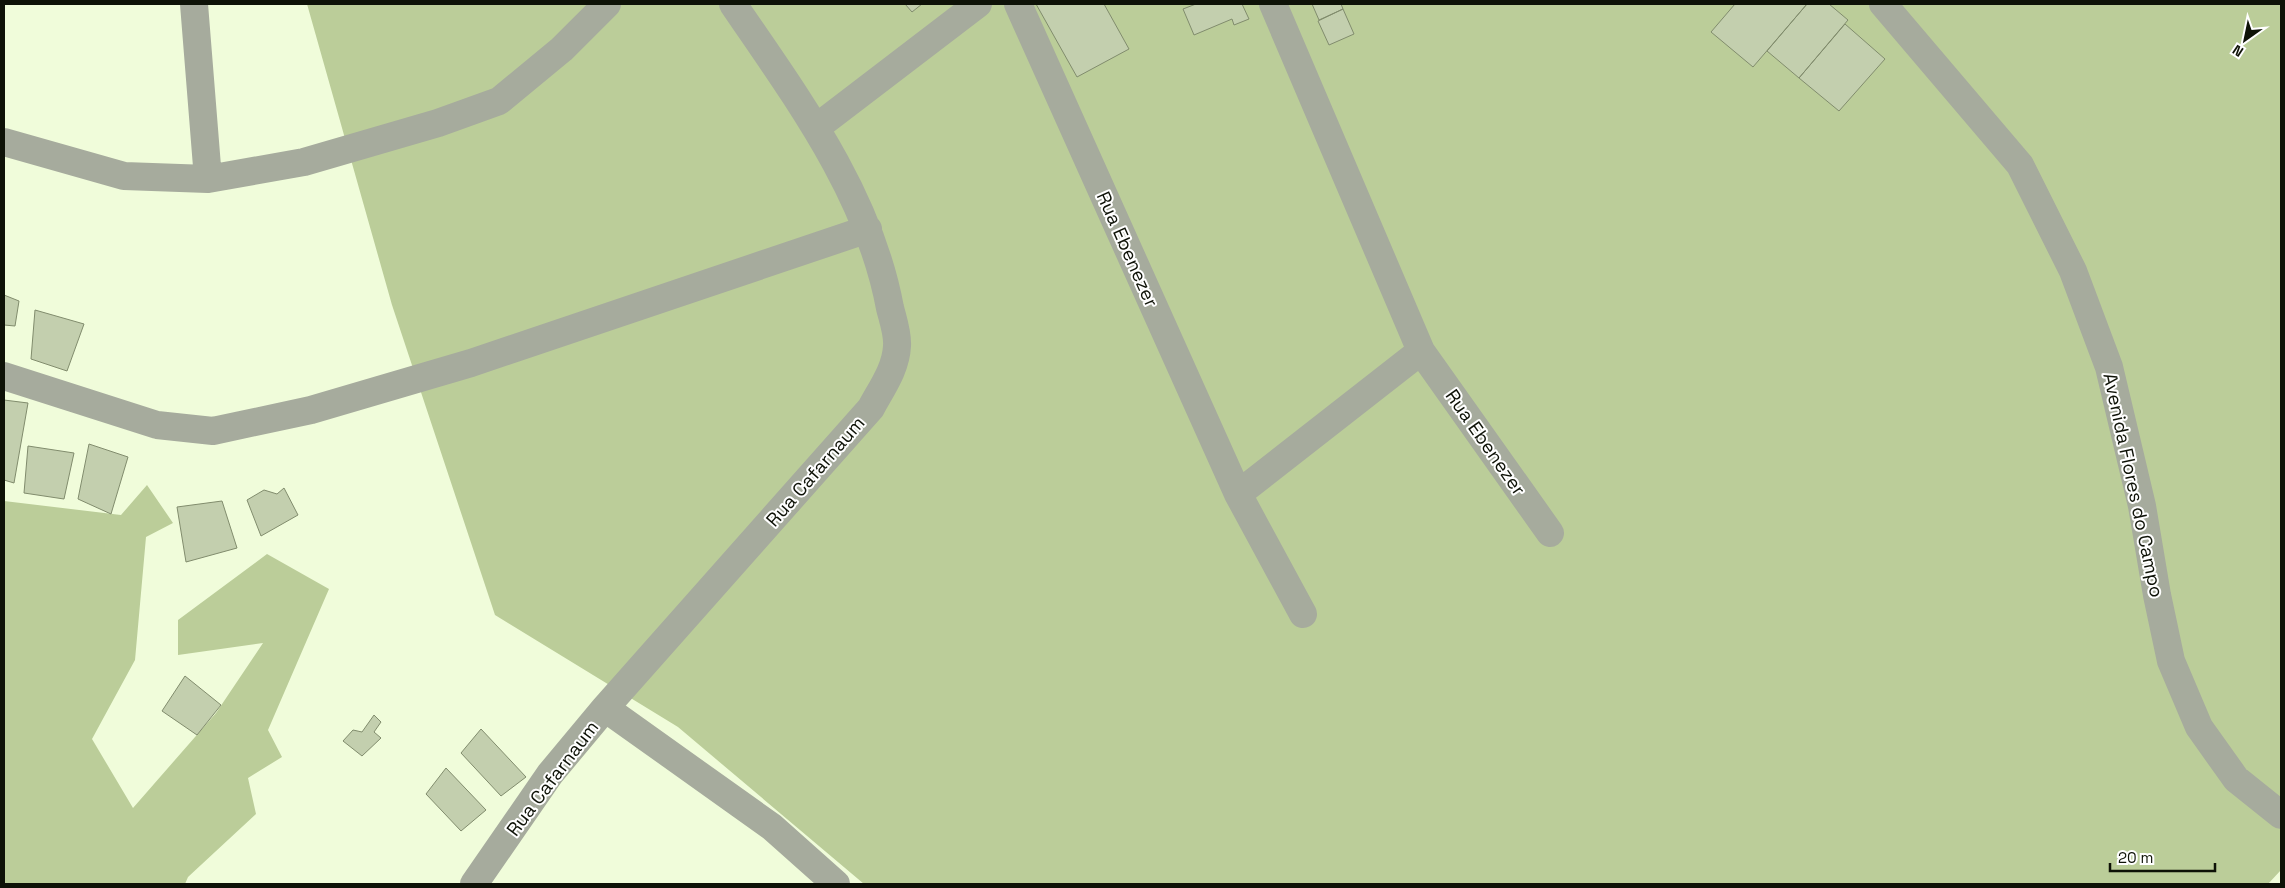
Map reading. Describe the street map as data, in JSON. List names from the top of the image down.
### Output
{
  "streets": {
    "street": ["Rua Ebenezer", "Rua Cafarnaum", "Avenida Flores do Campo"]
  },
  "scale_bar": "20 m",
  "north": "bottom left"
}
